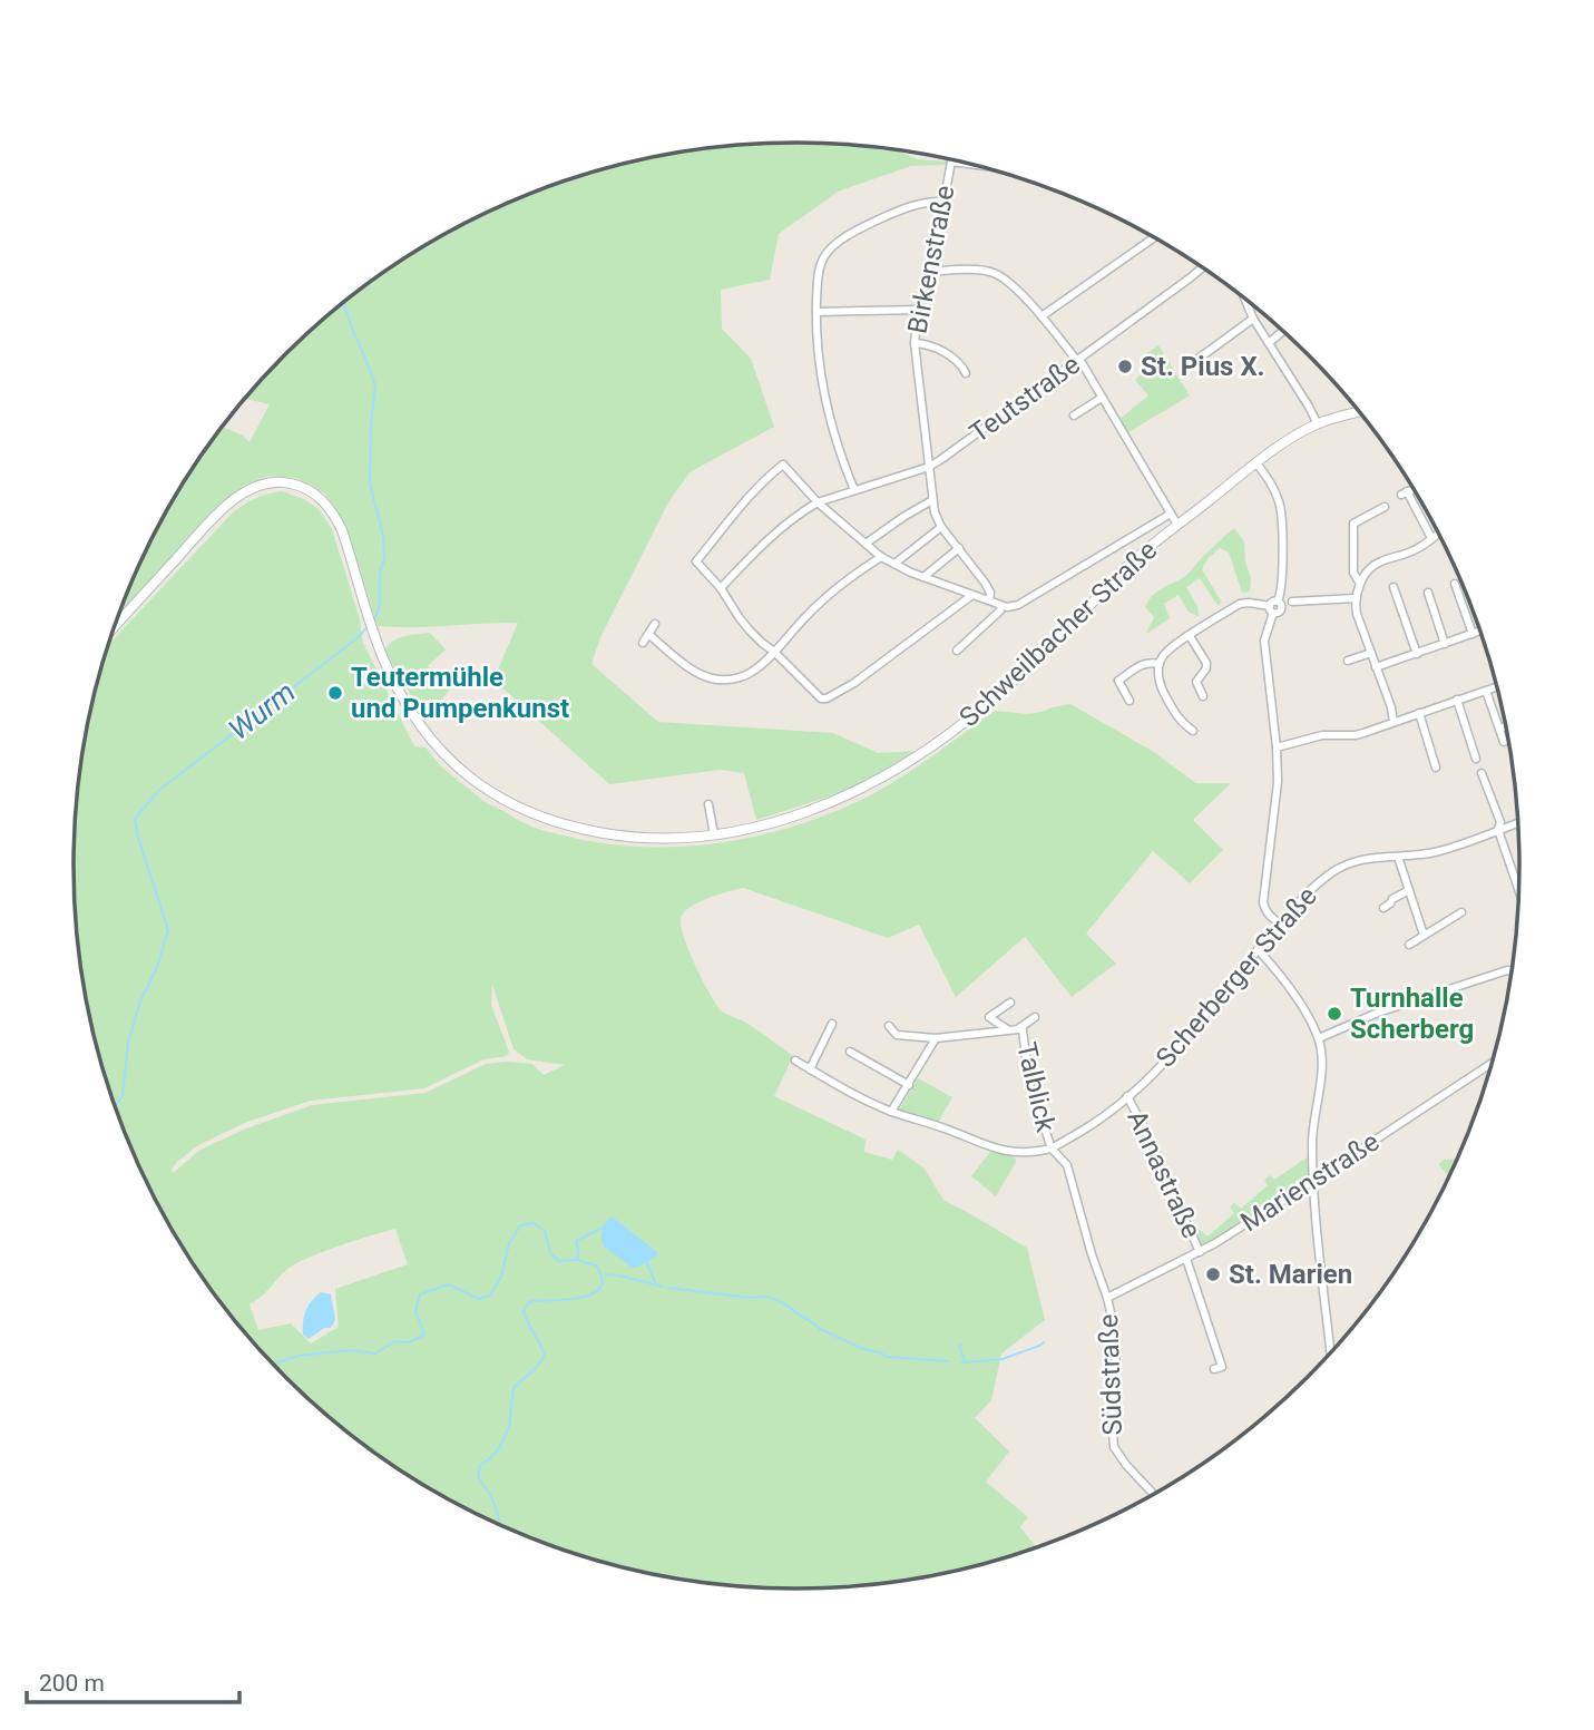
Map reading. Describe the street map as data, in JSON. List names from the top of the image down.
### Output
{
  "streets": {
    "main road": ["Schweilbacher Straße"],
    "street": [
      "Birkenstraße",
      "Teutstraße",
      "Scherberger Straße",
      "Talblick",
      "Annastraße",
      "Marienstraße",
      "Südstraße"
    ]
  },
  "crossings": [
    ["Birkenstraße", "Teutstraße"],
    ["Scherberger Straße", "Talblick"],
    ["Scherberger Straße", "Annastraße"],
    ["Scherberger Straße", "Südstraße"],
    ["Talblick", "Südstraße"],
    ["Annastraße", "Marienstraße"],
    ["Marienstraße", "Südstraße"]
  ],
  "water": ["Wurm"],
  "places": [
    "St. Pius X.",
    "Teutermühle und Pumpenkunst",
    "Turnhalle Scherberg",
    "St. Marien"
  ],
  "scale_bar": "200 m"
}
